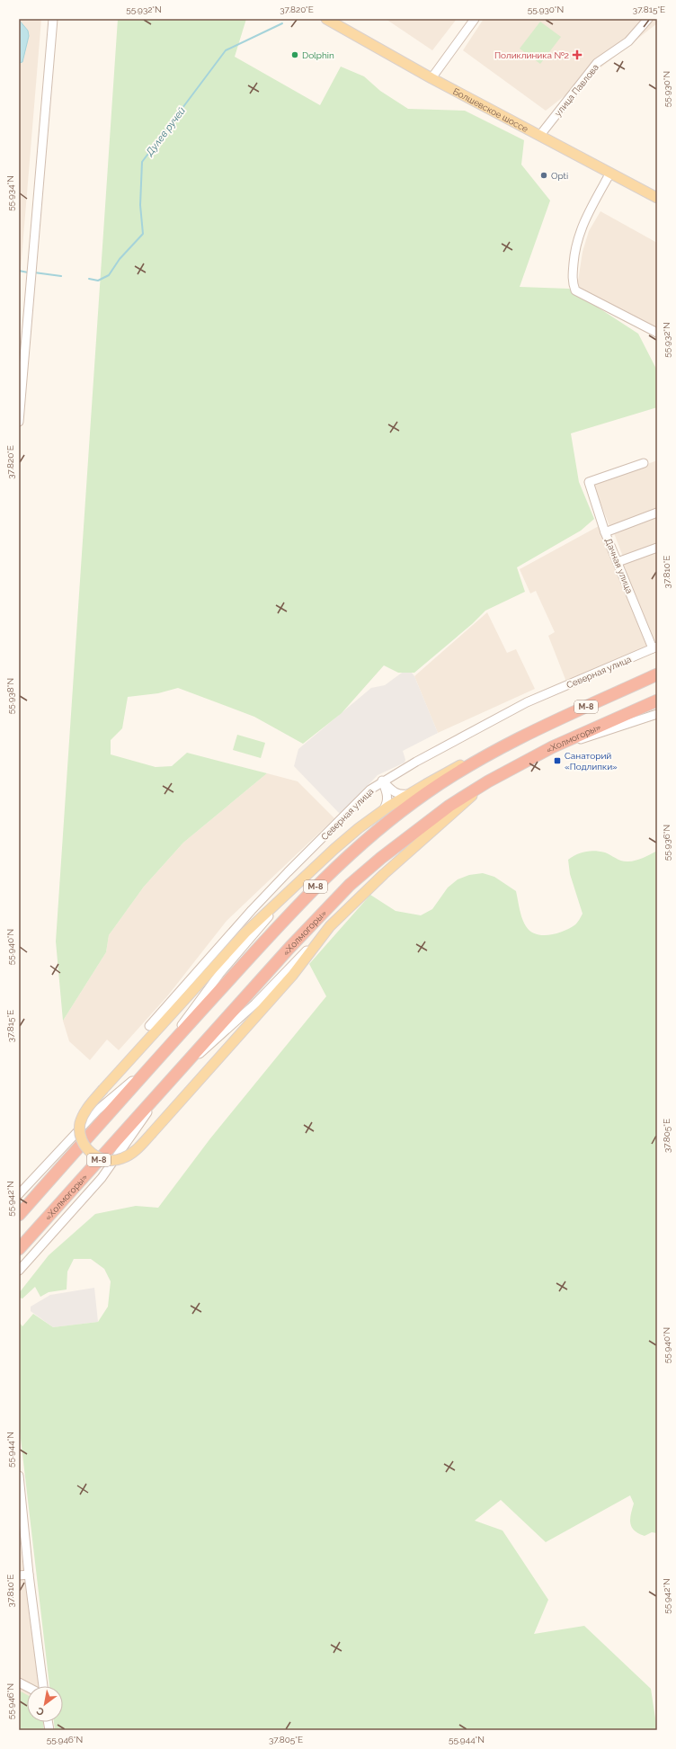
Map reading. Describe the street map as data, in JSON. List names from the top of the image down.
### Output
{
  "streets": {
    "highway": ["М-8", "«Холмогоры»"],
    "main road": ["Болшевское шоссе"],
    "street": ["улица Павлова", "Дачная улица", "Северная улица"]
  },
  "crossings": [
    ["улица Павлова", "Болшевское шоссе"],
    ["Дачная улица", "Северная улица"]
  ],
  "water": ["Дулев ручей"],
  "places": {
    "other": ["Dolphin", "Opti"],
    "health": ["Поликлиника №2"],
    "transit": ["Санаторий «Подлипки»"]
  },
  "north": "bottom left",
  "coordinates": [
    "55.932°N",
    "37.820°E",
    "55.930°N",
    "37.815°E",
    "55.934°N",
    "37.810°E",
    "55.938°N",
    "55.936°N",
    "55.940°N",
    "37.805°E",
    "55.942°N",
    "55.944°N",
    "55.946°N"
  ]
}
